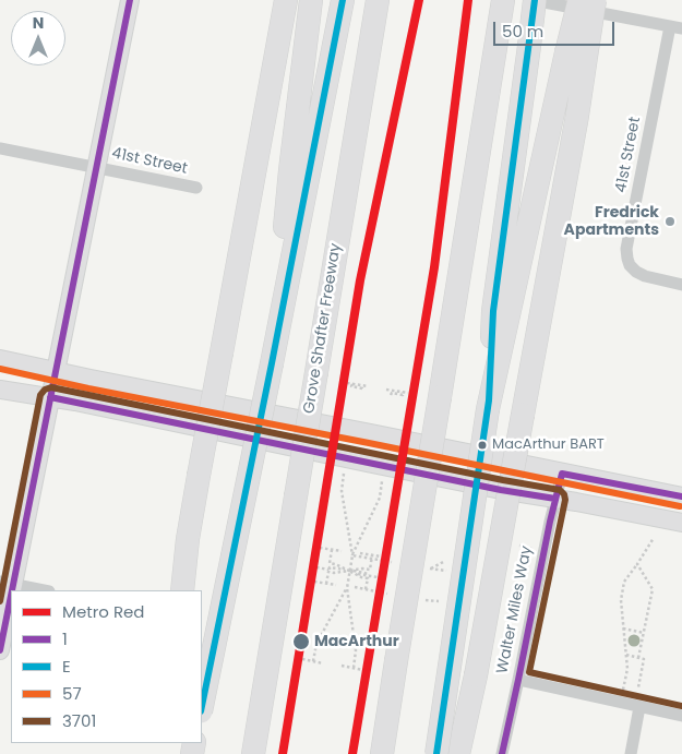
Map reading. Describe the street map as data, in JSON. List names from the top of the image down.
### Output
{
  "streets": {
    "highway": ["Grove Shafter Freeway"],
    "street": ["41st Street", "Walter Miles Way"]
  },
  "places": ["Fredrick Apartments", "MacArthur BART", "MacArthur"],
  "lines": [
    "metro line Red",
    "transit line 1",
    "transit line E",
    "transit line 57",
    "transit line 3701"
  ],
  "legend": [
    "Metro Red",
    "1",
    "E",
    "57",
    "3701"
  ],
  "scale_bar": "50 m",
  "north": "top"
}
